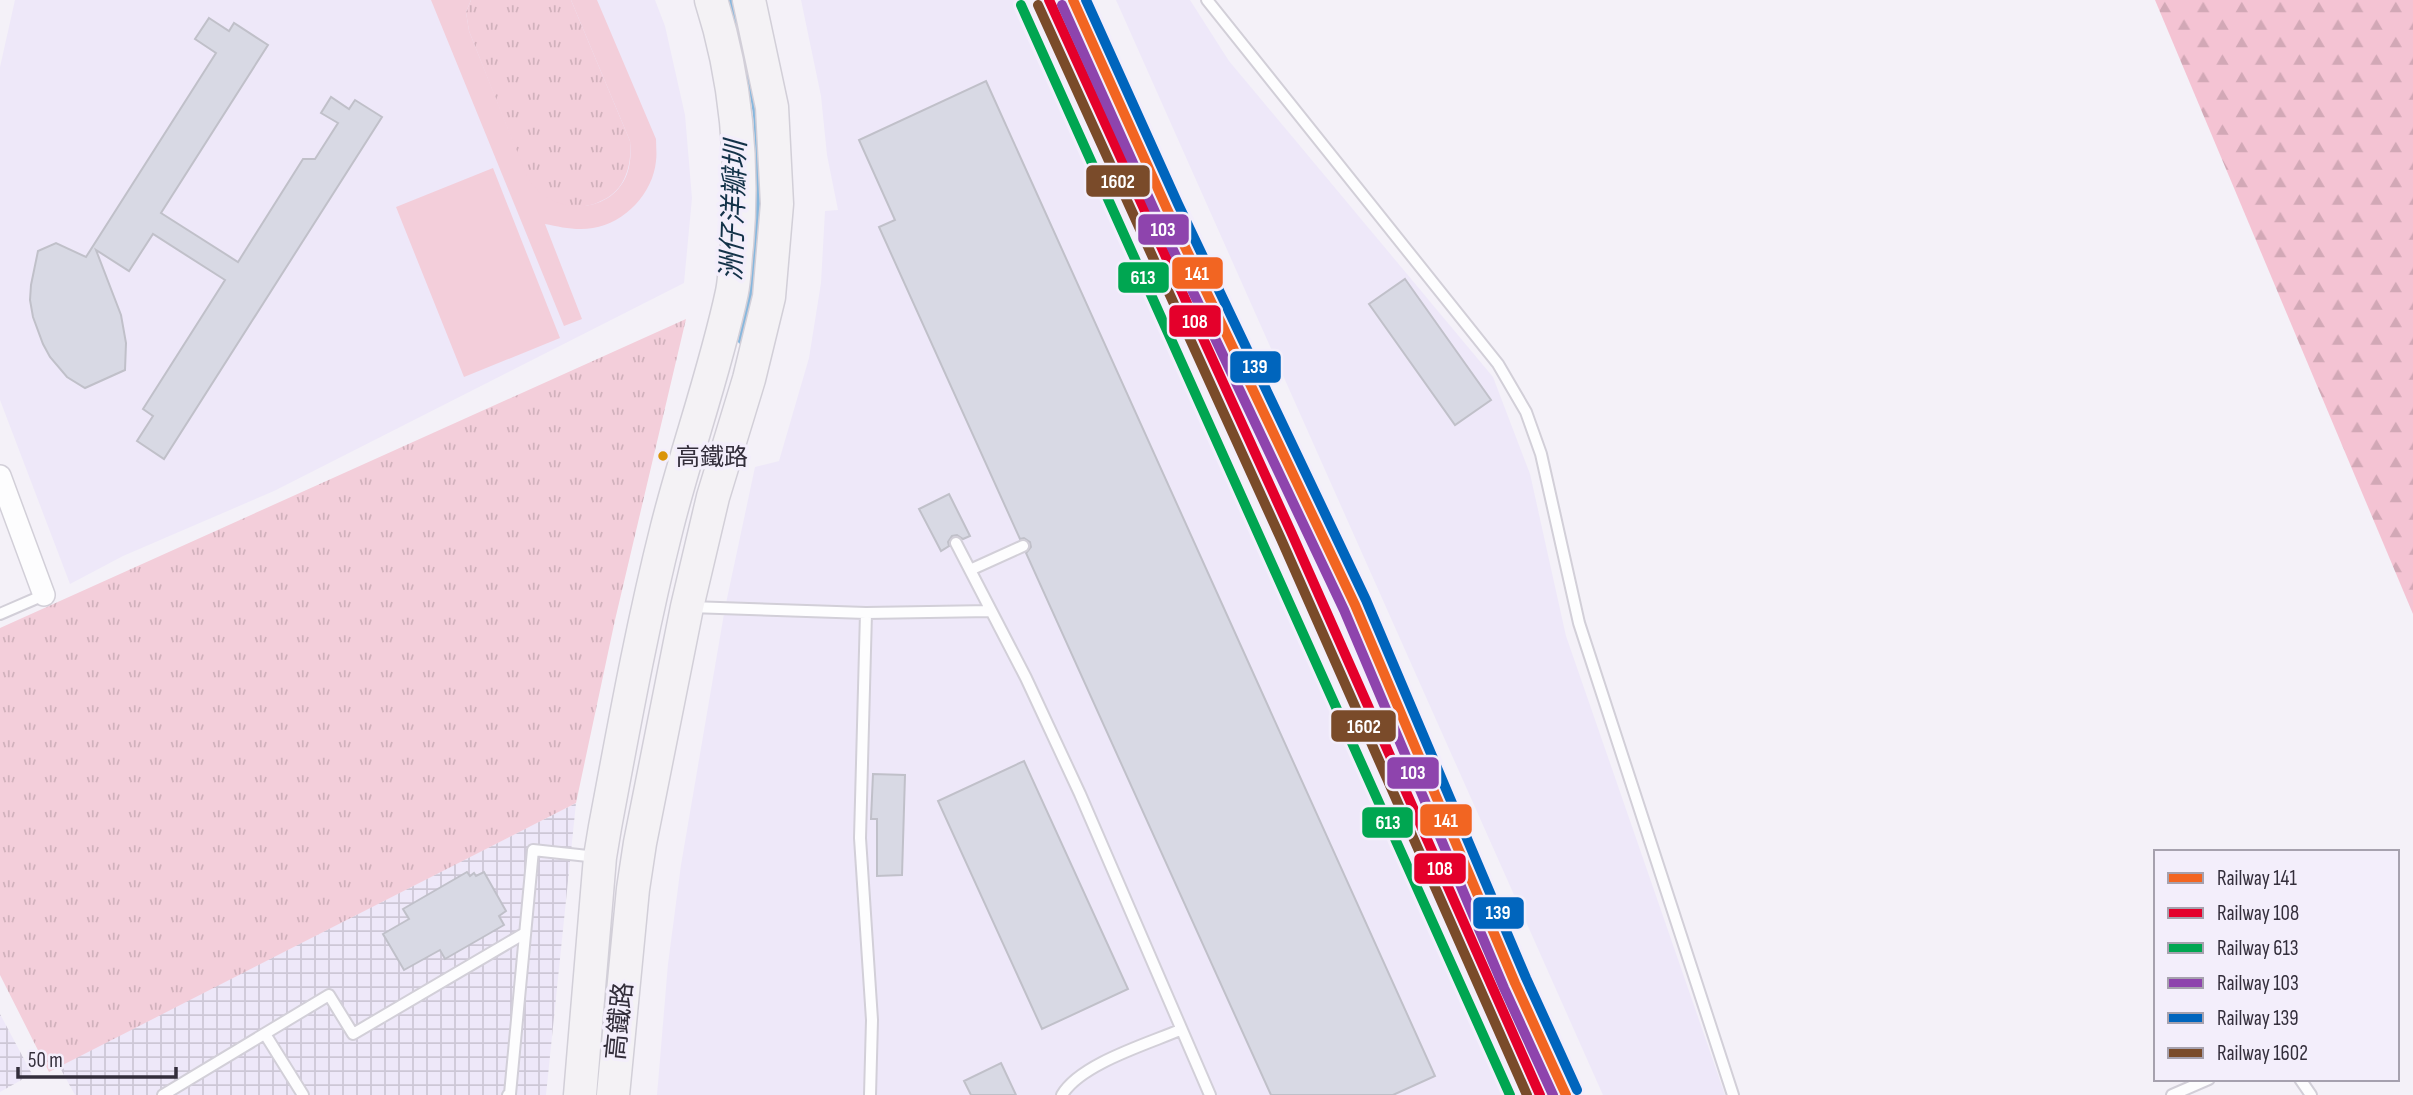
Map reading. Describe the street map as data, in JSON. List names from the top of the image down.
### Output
{
  "streets": {
    "street": ["高鐵路"]
  },
  "water": ["洲仔洋瓣圳"],
  "places": ["高鐵路"],
  "lines": [
    "rail line 141",
    "rail line 108",
    "rail line 139",
    "rail line 613",
    "rail line 103",
    "rail line 1602"
  ],
  "legend": [
    "Railway 141",
    "Railway 108",
    "Railway 613",
    "Railway 103",
    "Railway 139",
    "Railway 1602"
  ],
  "scale_bar": "50 m"
}
